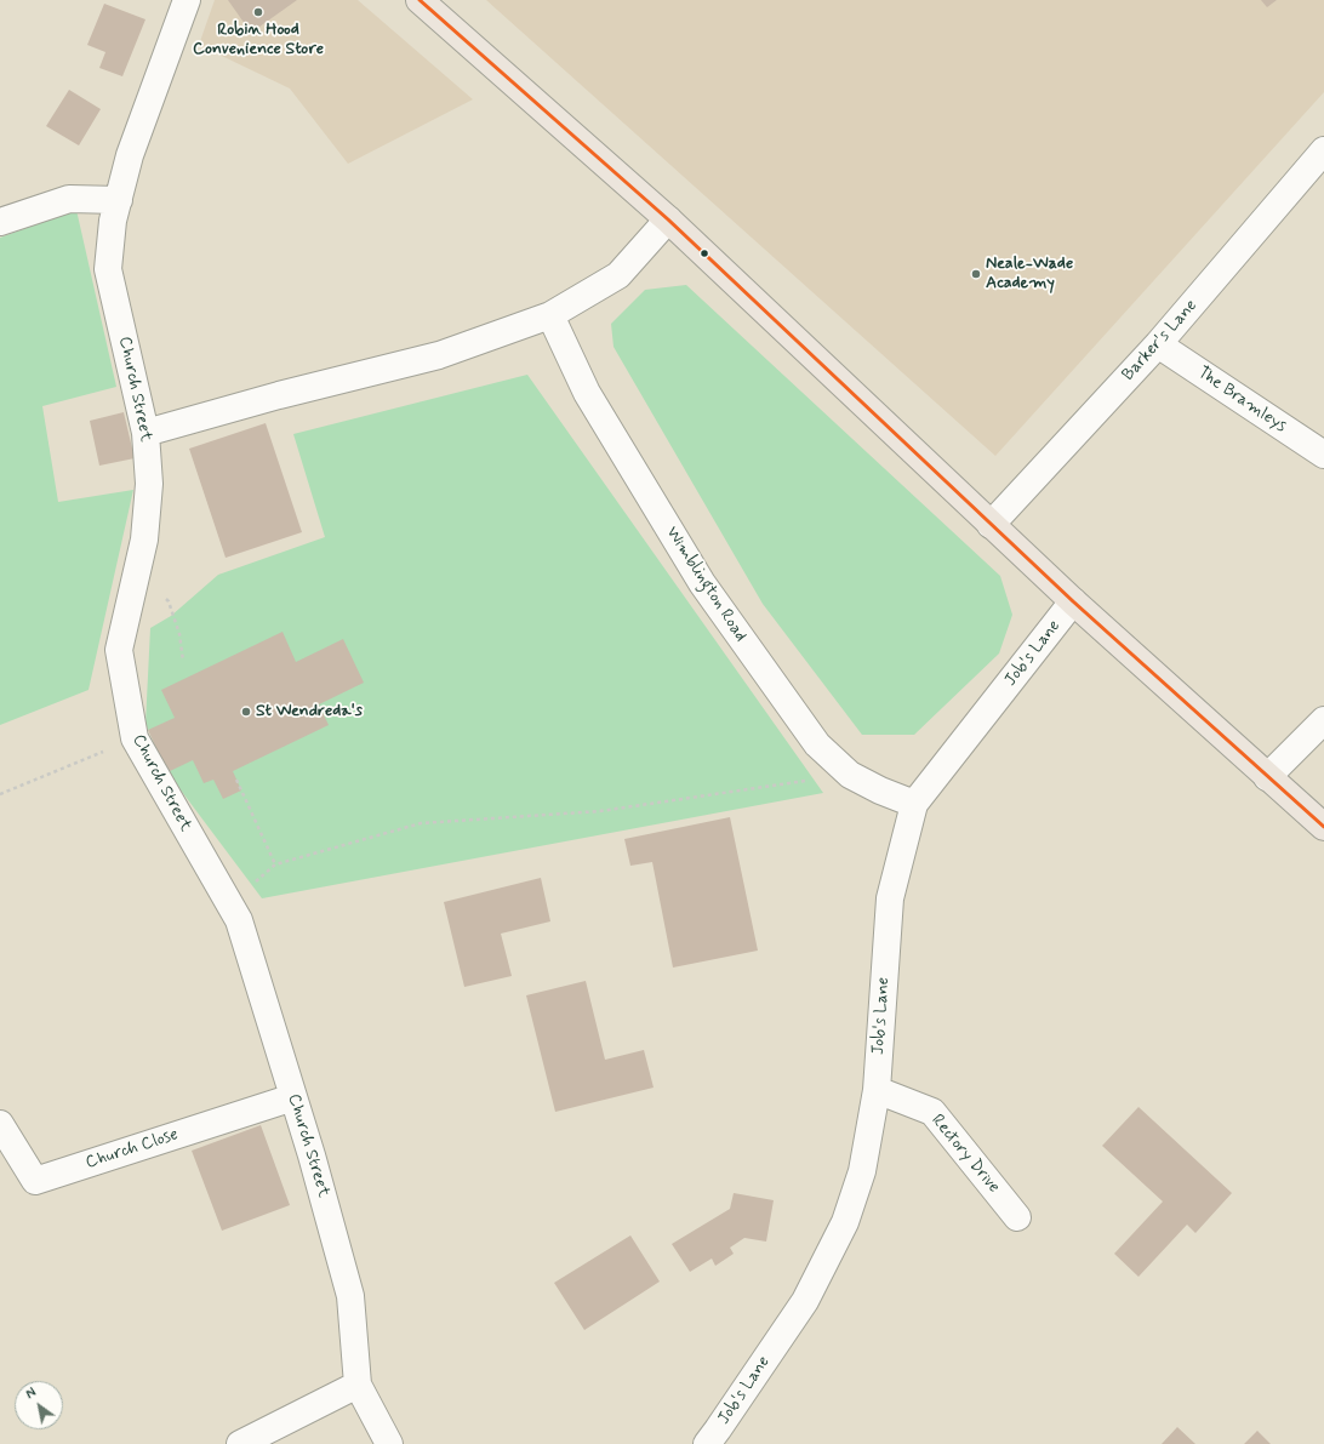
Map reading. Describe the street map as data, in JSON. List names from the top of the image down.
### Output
{
  "streets": {
    "street": [
      "Barker's Lane",
      "Church Street",
      "The Bramleys",
      "Wimblington Road",
      "Job's Lane",
      "Church Close",
      "Rectory Drive"
    ]
  },
  "crossings": [
    ["Barker's Lane", "The Bramleys"],
    ["Church Street", "Church Close"],
    ["Wimblington Road", "Job's Lane"],
    ["Job's Lane", "Rectory Drive"]
  ],
  "places": ["Robin Hood Convenience Store", "Neale-Wade Academy", "St Wendreda's"],
  "north": "top left"
}
